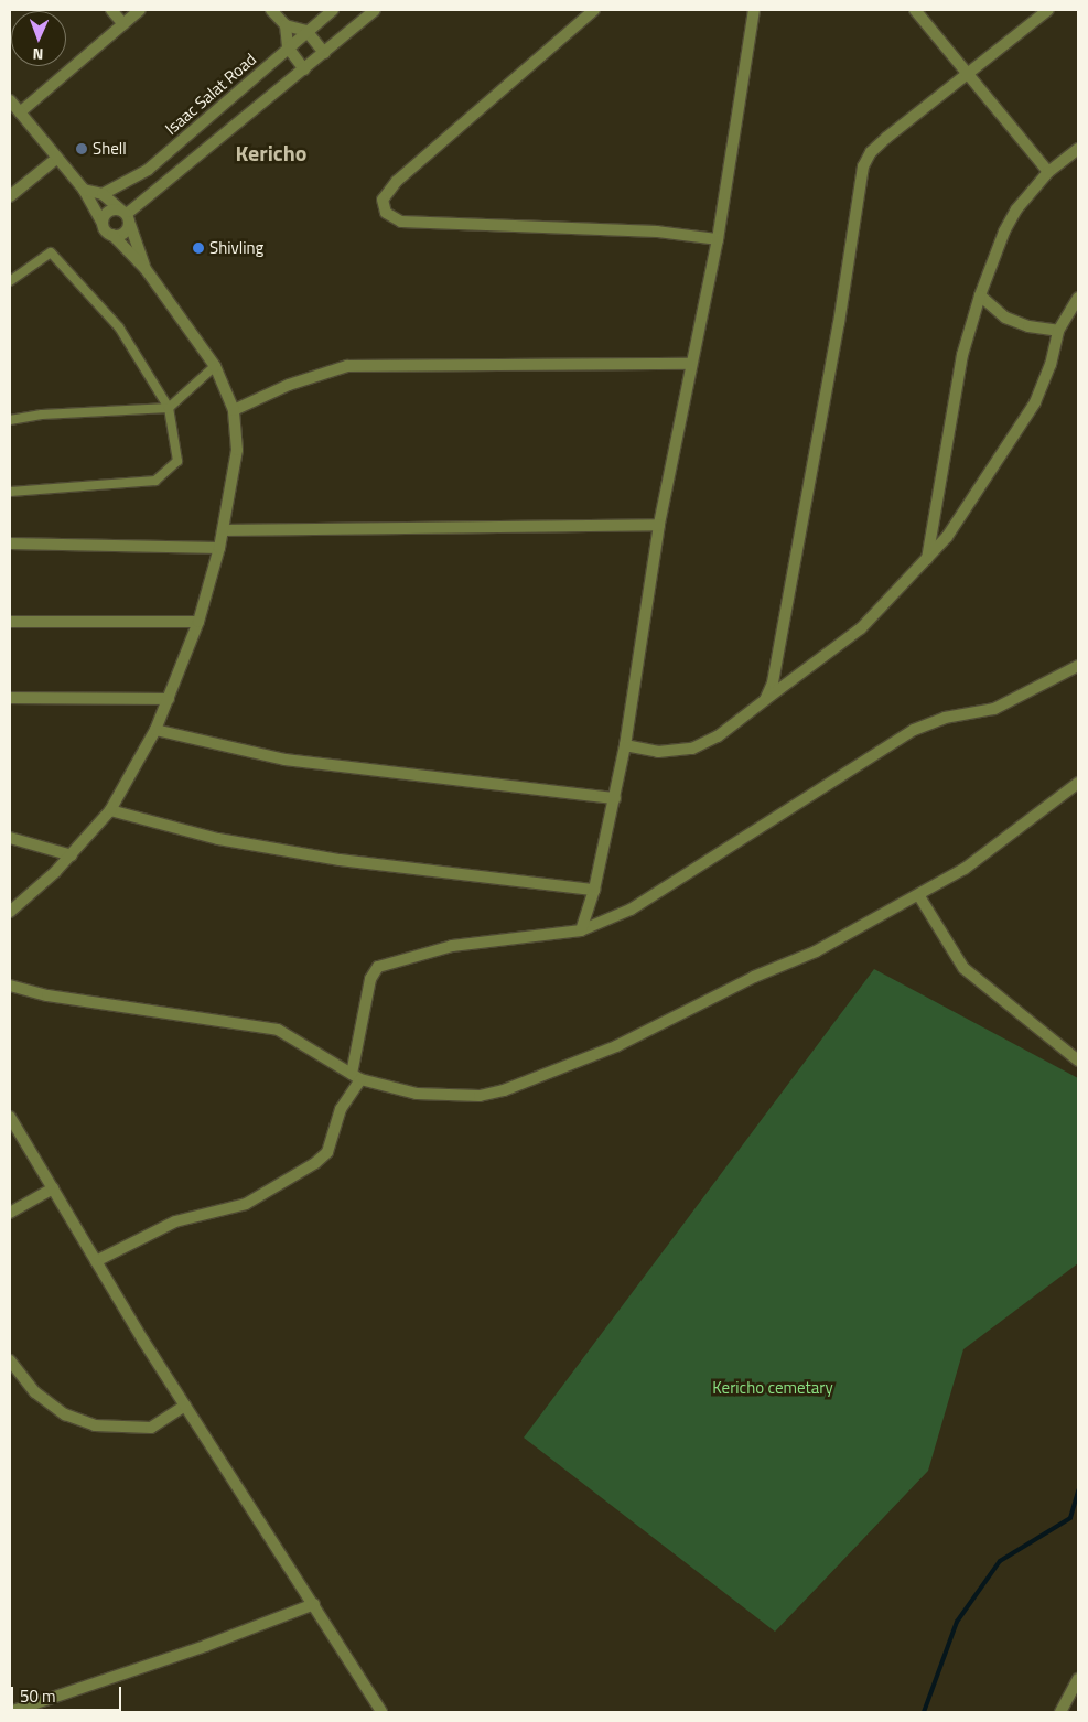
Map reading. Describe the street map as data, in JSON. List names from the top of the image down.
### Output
{
  "streets": {
    "street": ["Isaac Salat Road"]
  },
  "districts": ["Kericho"],
  "parks": ["Kericho cemetary"],
  "places": ["Shell", "Shivling"],
  "scale_bar": "50 m",
  "north": "bottom"
}
